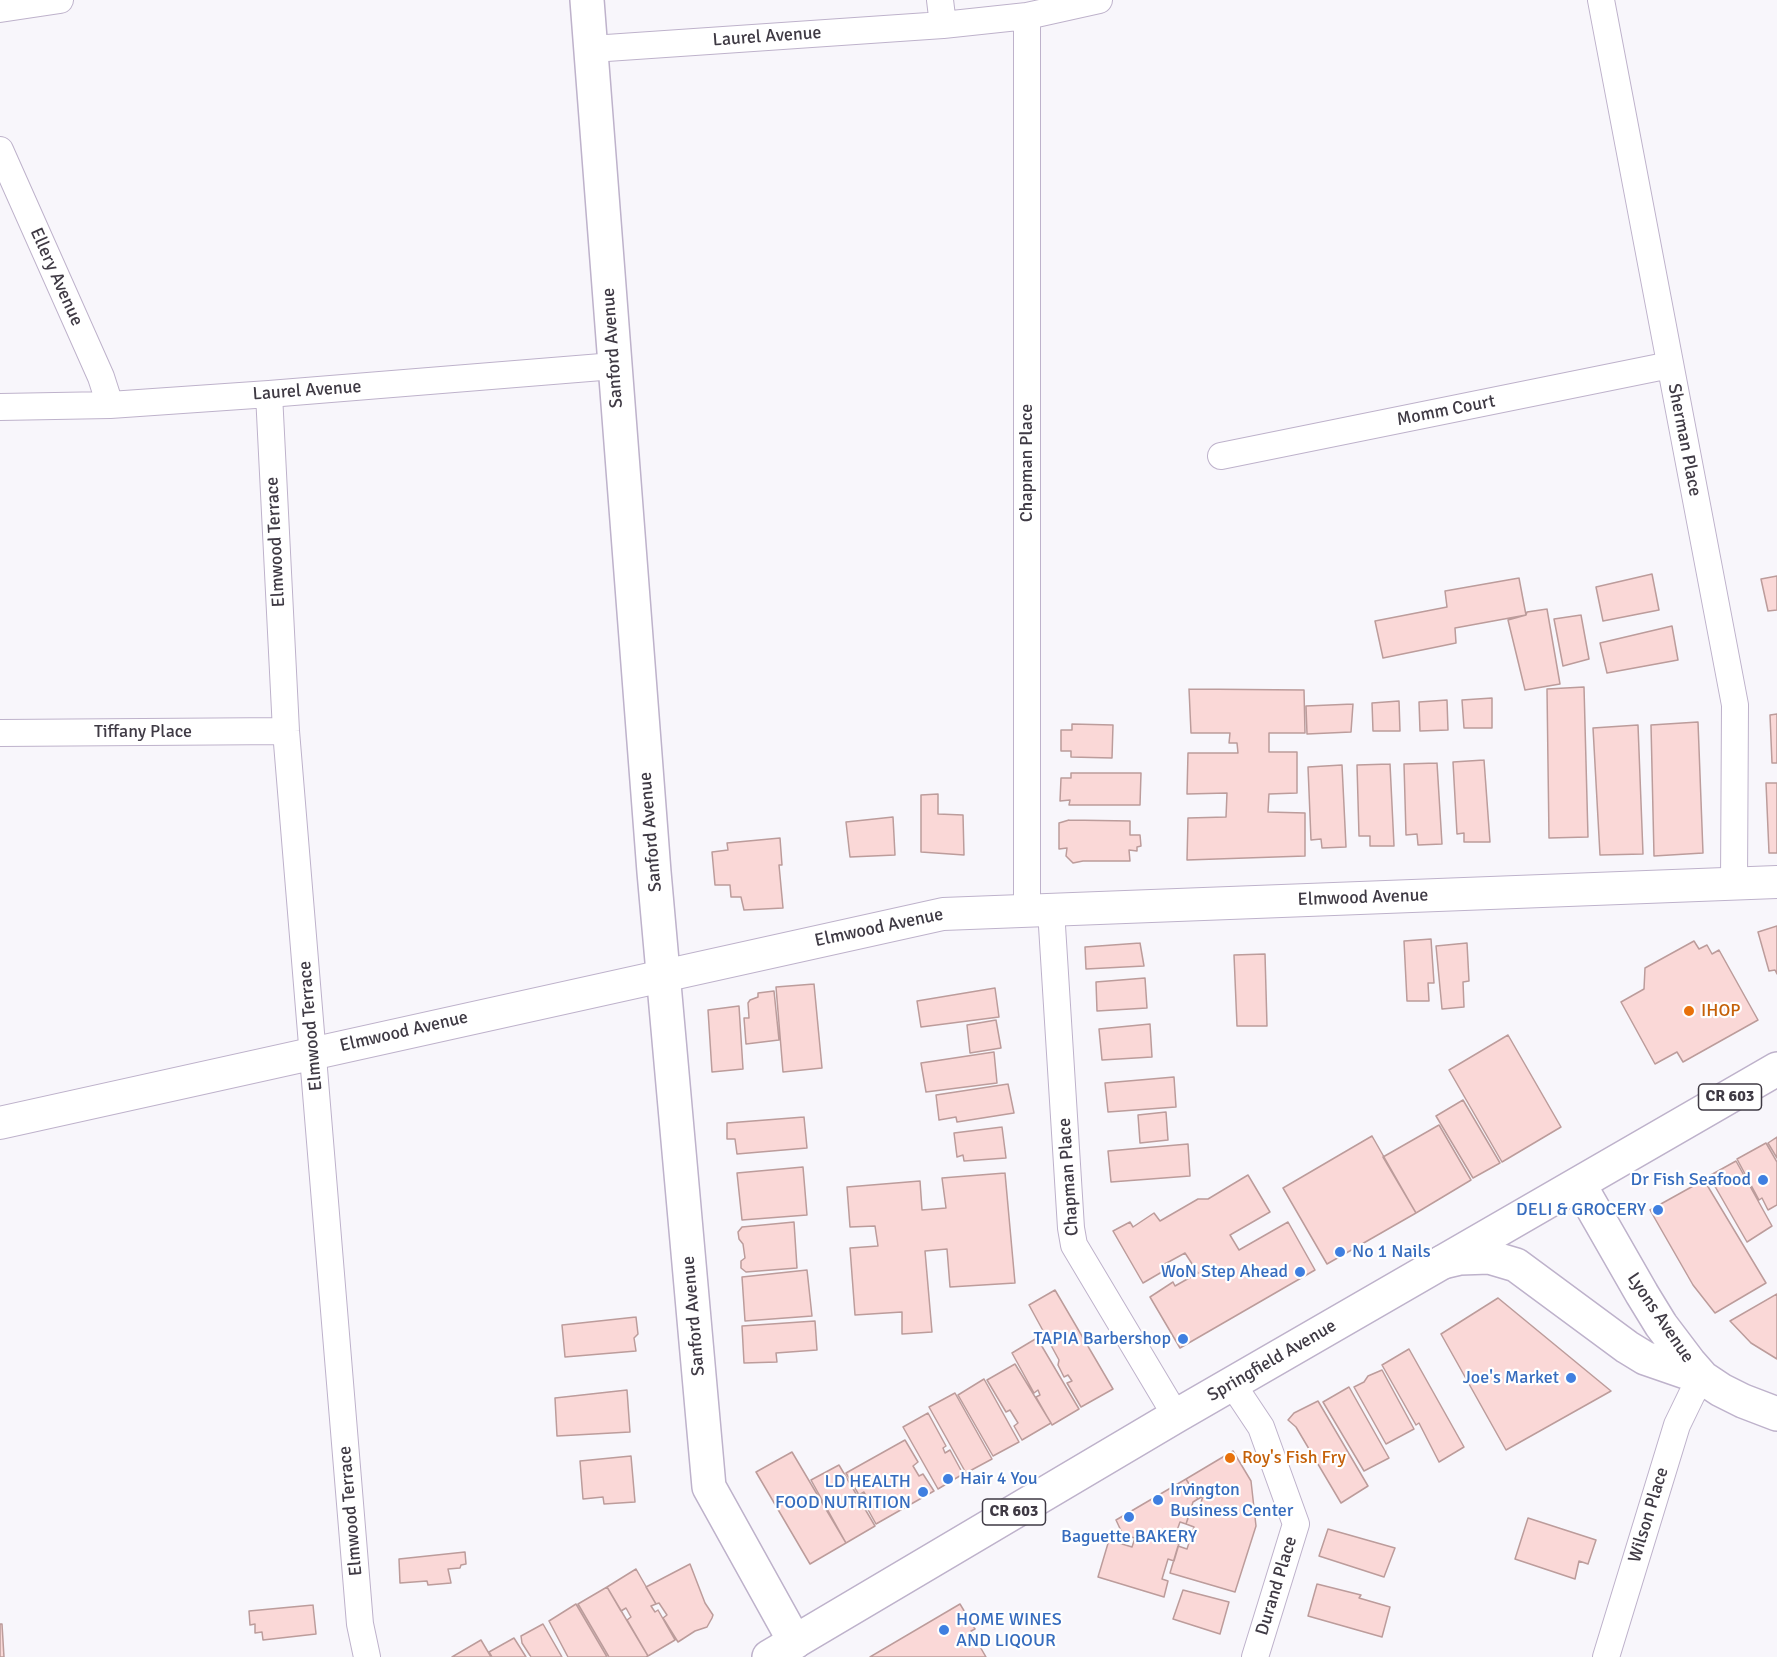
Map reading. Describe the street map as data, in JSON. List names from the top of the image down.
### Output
{
  "streets": {
    "main road": [
      "Sanford Avenue",
      "CR 603",
      "Lyons Avenue",
      "Springfield Avenue"
    ],
    "street": [
      "Laurel Avenue",
      "Ellery Avenue",
      "Momm Court",
      "Sherman Place",
      "Chapman Place",
      "Elmwood Terrace",
      "Tiffany Place",
      "Elmwood Avenue",
      "Wilson Place",
      "Durand Place"
    ]
  },
  "crossings": [
    ["Laurel Avenue", "Ellery Avenue"],
    ["Laurel Avenue", "Sanford Avenue"],
    ["Laurel Avenue", "Chapman Place"],
    ["Laurel Avenue", "Elmwood Terrace"],
    ["Sanford Avenue", "Elmwood Avenue"],
    ["Sanford Avenue", "Springfield Avenue"],
    ["Momm Court", "Sherman Place"],
    ["Sherman Place", "Elmwood Avenue"],
    ["Chapman Place", "Elmwood Avenue"],
    ["Chapman Place", "Springfield Avenue"],
    ["Elmwood Terrace", "Tiffany Place"],
    ["Elmwood Terrace", "Elmwood Avenue"],
    ["Lyons Avenue", "Springfield Avenue"],
    ["Lyons Avenue", "Wilson Place"],
    ["Springfield Avenue", "Durand Place"]
  ],
  "places": [
    "IHOP",
    "Dr Fish Seafood",
    "DELI & GROCERY",
    "No 1 Nails",
    "WoN Step Ahead",
    "TAPIA Barbershop",
    "Joe's Market",
    "Roy's Fish Fry",
    "Hair 4 You",
    "LD HEALTH FOOD NUTRITION",
    "Irvington Business Center",
    "Baguette BAKERY",
    "HOME WINES AND LIQOUR"
  ]
}
